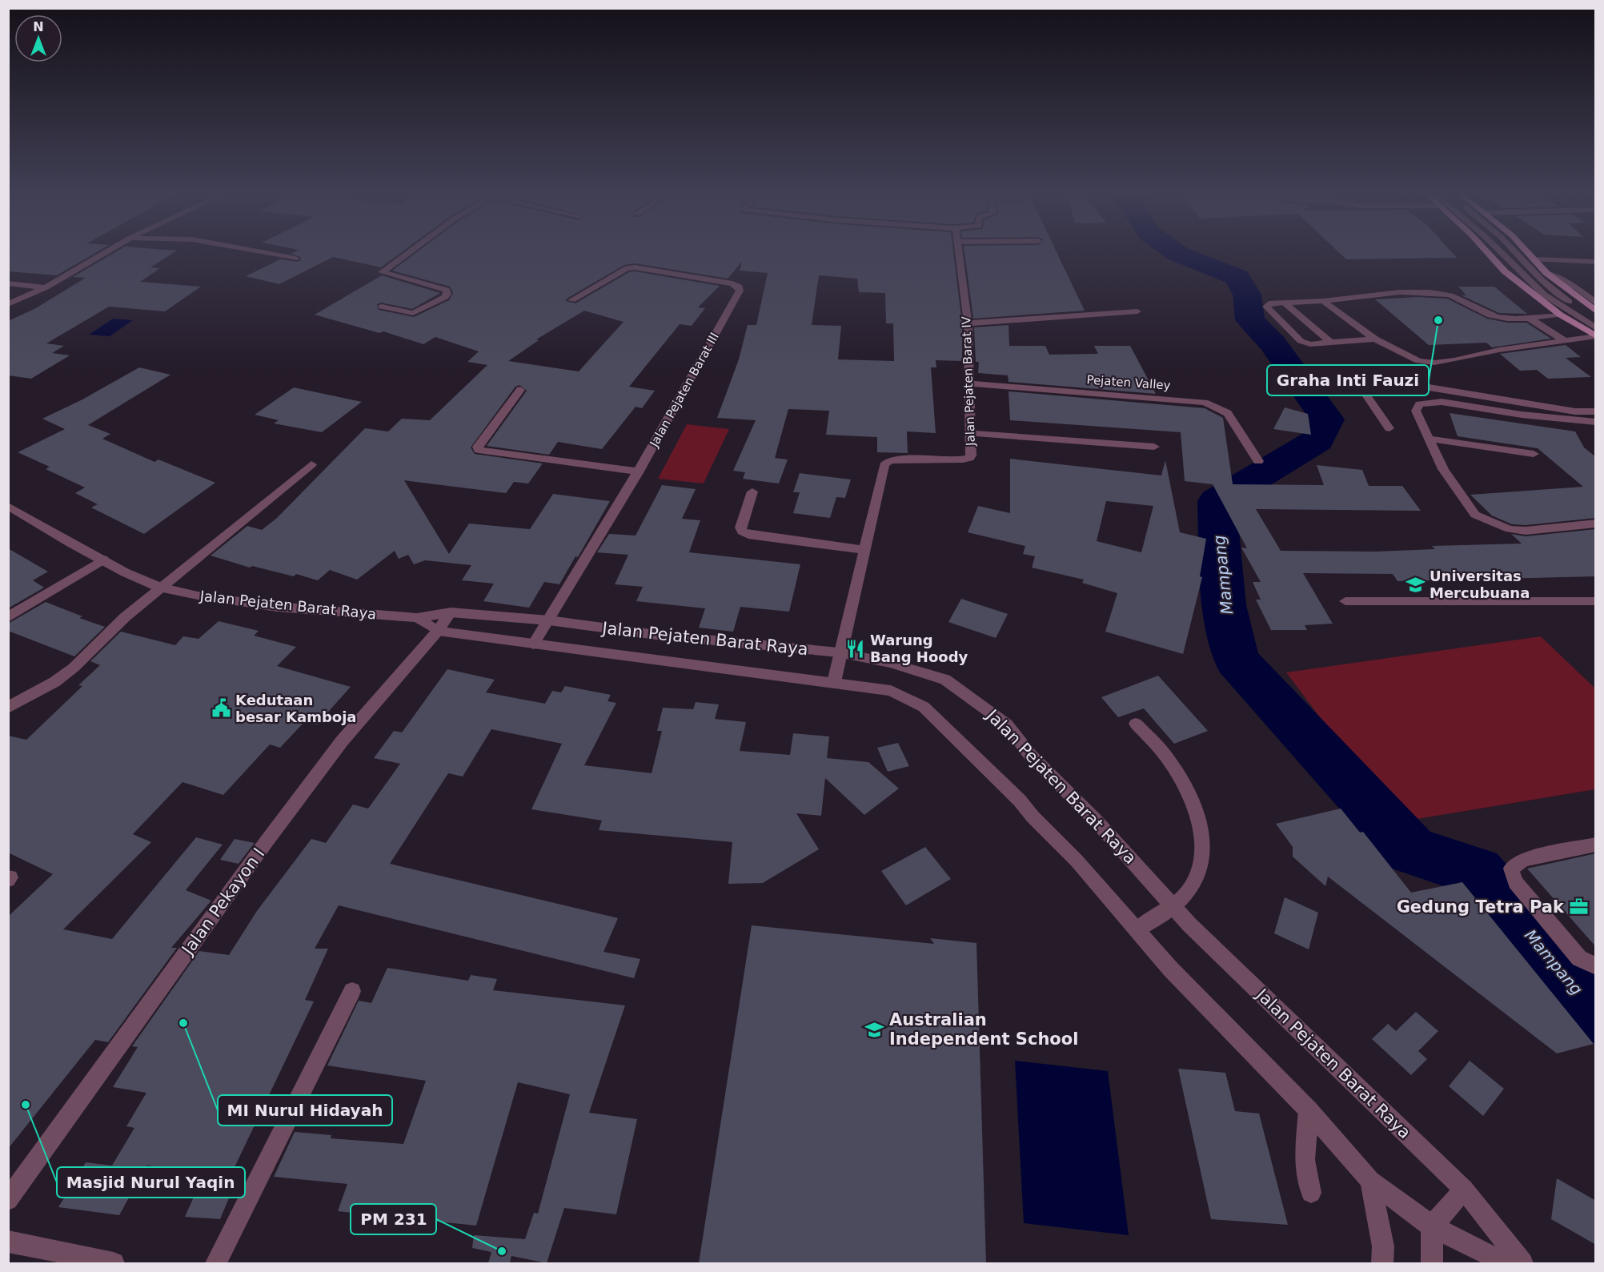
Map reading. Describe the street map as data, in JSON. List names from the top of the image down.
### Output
{
  "streets": {
    "street": [
      "Jalan Pejaten Barat IV",
      "Pejaten Valley",
      "Jalan Pejaten Barat III",
      "Jalan Pejaten Barat Raya",
      "Jalan Pekayon I"
    ]
  },
  "crossings": [
    ["Jalan Pejaten Barat IV", "Pejaten Valley"],
    ["Jalan Pejaten Barat IV", "Jalan Pejaten Barat Raya"],
    ["Jalan Pejaten Barat III", "Jalan Pejaten Barat Raya"],
    ["Jalan Pejaten Barat Raya", "Jalan Pekayon I"]
  ],
  "water": ["Mampang"],
  "places": {
    "other": [
      "Graha Inti Fauzi",
      "MI Nurul Hidayah",
      "Masjid Nurul Yaqin",
      "PM 231"
    ],
    "school or university": ["Universitas Mercubuana", "Australian Independent School"],
    "restaurant": ["Warung Bang Hoody"],
    "public building": ["Kedutaan besar Kamboja"],
    "office": ["Gedung Tetra Pak"]
  },
  "north": "top"
}
